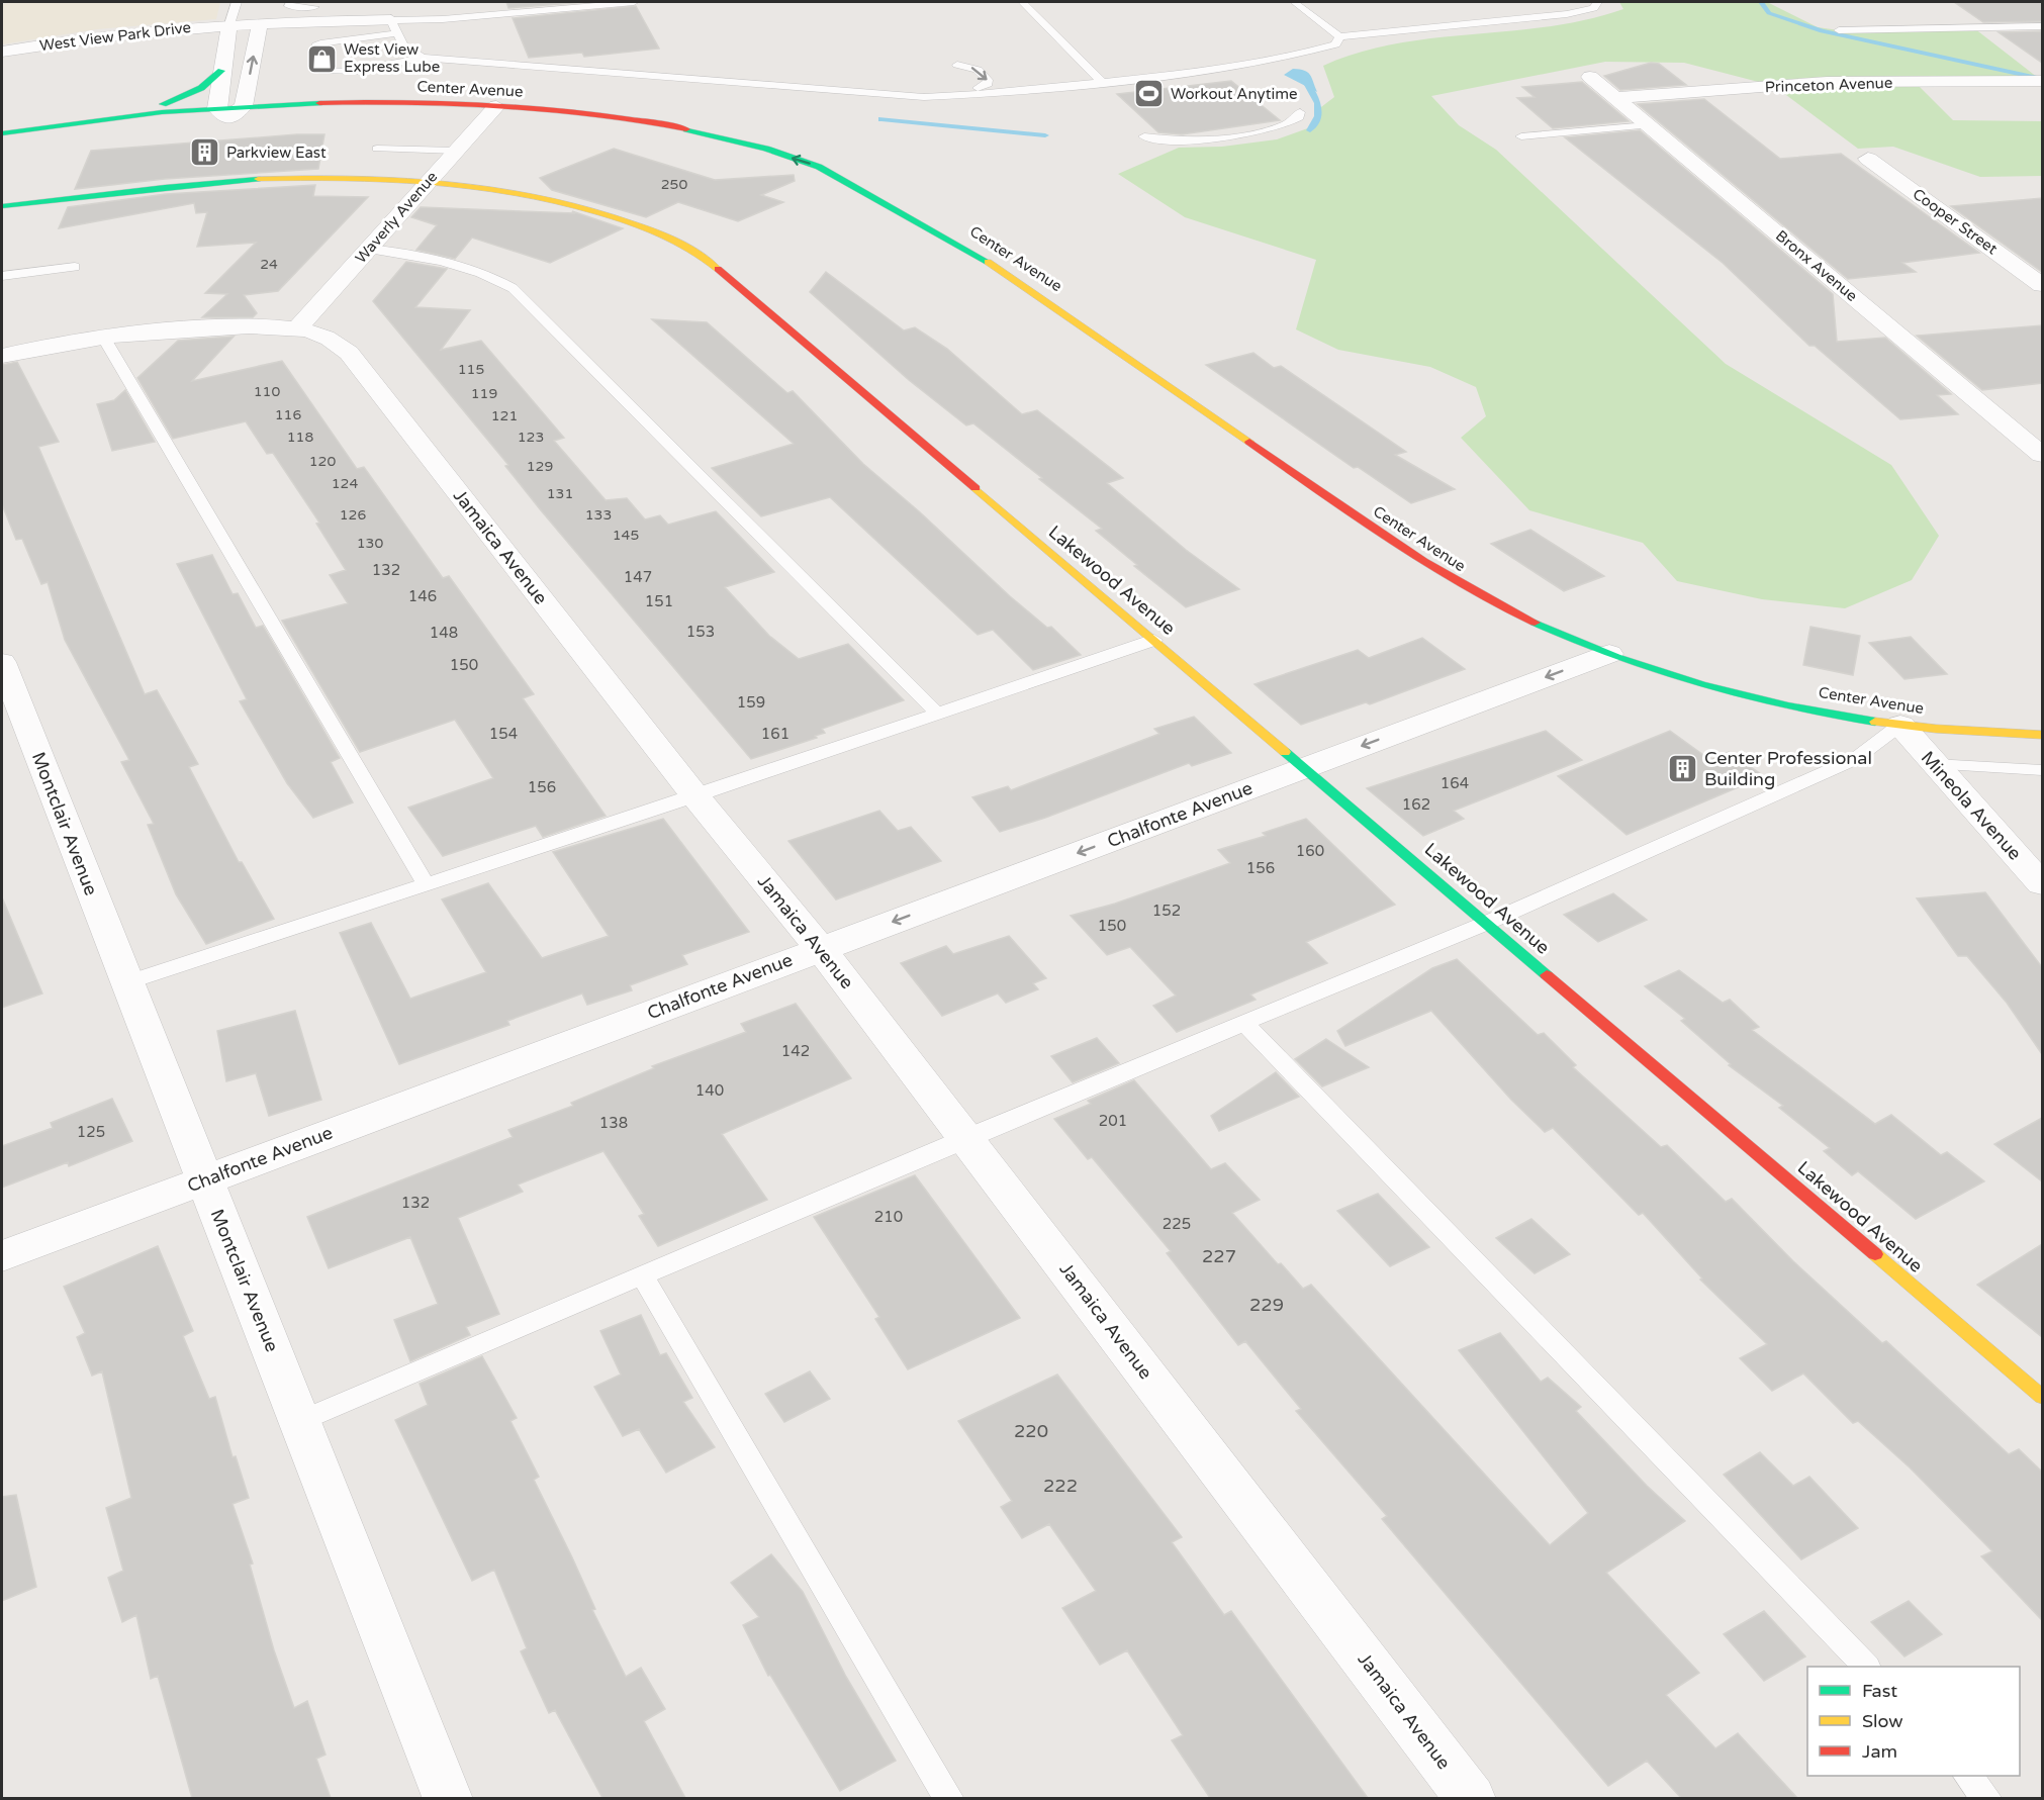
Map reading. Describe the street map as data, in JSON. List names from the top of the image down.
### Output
{
  "streets": {
    "street": [
      "West View Park Drive",
      "Princeton Avenue",
      "Center Avenue",
      "Waverly Avenue",
      "Cooper Street",
      "Bronx Avenue",
      "Jamaica Avenue",
      "Lakewood Avenue",
      "Mineola Avenue",
      "Chalfonte Avenue",
      "Montclair Avenue"
    ]
  },
  "crossings": [
    ["Princeton Avenue", "Bronx Avenue"],
    ["Center Avenue", "Waverly Avenue"],
    ["Center Avenue", "Mineola Avenue"],
    ["Center Avenue", "Chalfonte Avenue"],
    ["Waverly Avenue", "Jamaica Avenue"],
    ["Waverly Avenue", "Lakewood Avenue"],
    ["Jamaica Avenue", "Chalfonte Avenue"],
    ["Lakewood Avenue", "Chalfonte Avenue"],
    ["Chalfonte Avenue", "Montclair Avenue"]
  ],
  "one_way": ["Chalfonte Avenue"],
  "places": {
    "shop": ["West View Express Lube"],
    "sports": ["Workout Anytime"],
    "building": ["Parkview East", "Center Professional Building"]
  },
  "house_numbers": [
    "250",
    "24",
    "115",
    "110",
    "119",
    "116",
    "121",
    "118",
    "123",
    "120",
    "129",
    "124",
    "131",
    "126",
    "133",
    "145",
    "130",
    "132",
    "147",
    "146",
    "151",
    "153",
    "148",
    "150",
    "159",
    "154",
    "161",
    "164",
    "156",
    "162",
    "160",
    "156",
    "152",
    "150",
    "142",
    "140",
    "201",
    "138",
    "125",
    "132",
    "210",
    "225",
    "227",
    "229",
    "220",
    "222"
  ],
  "legend": ["Fast", "Slow", "Jam"]
}
